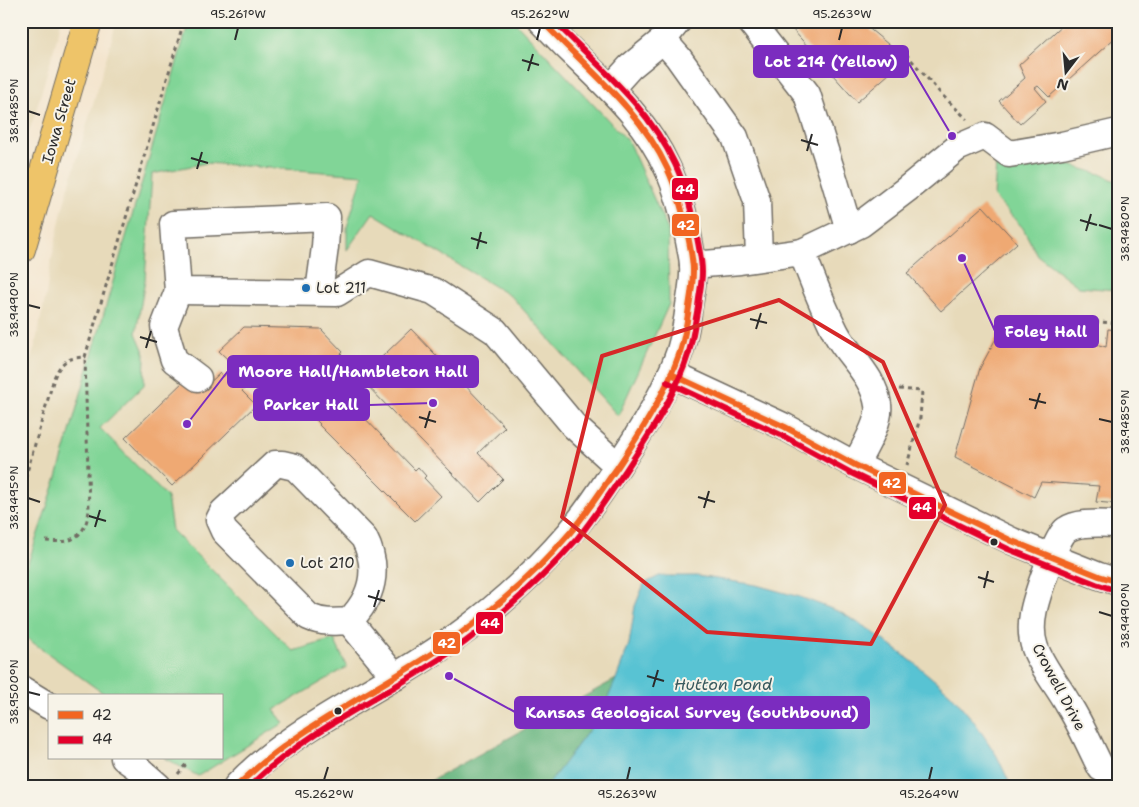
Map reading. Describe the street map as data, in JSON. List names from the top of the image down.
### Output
{
  "streets": {
    "highway": ["Iowa Street"],
    "street": ["Crowell Drive"]
  },
  "water": ["Hutton Pond"],
  "places": [
    "Lot 214 (Yellow)",
    "Foley Hall",
    "Lot 211",
    "Parker Hall",
    "Moore Hall/Hambleton Hall",
    "Lot 210",
    "Kansas Geological Survey (southbound)"
  ],
  "lines": ["transit line 42", "transit line 44"],
  "legend": ["42", "44"],
  "north": "bottom",
  "coordinates": [
    "95.261°W",
    "95.262°W",
    "95.263°W",
    "38.9485°N",
    "38.9480°N",
    "38.9490°N",
    "38.9495°N",
    "38.9500°N",
    "95.264°W"
  ]
}
